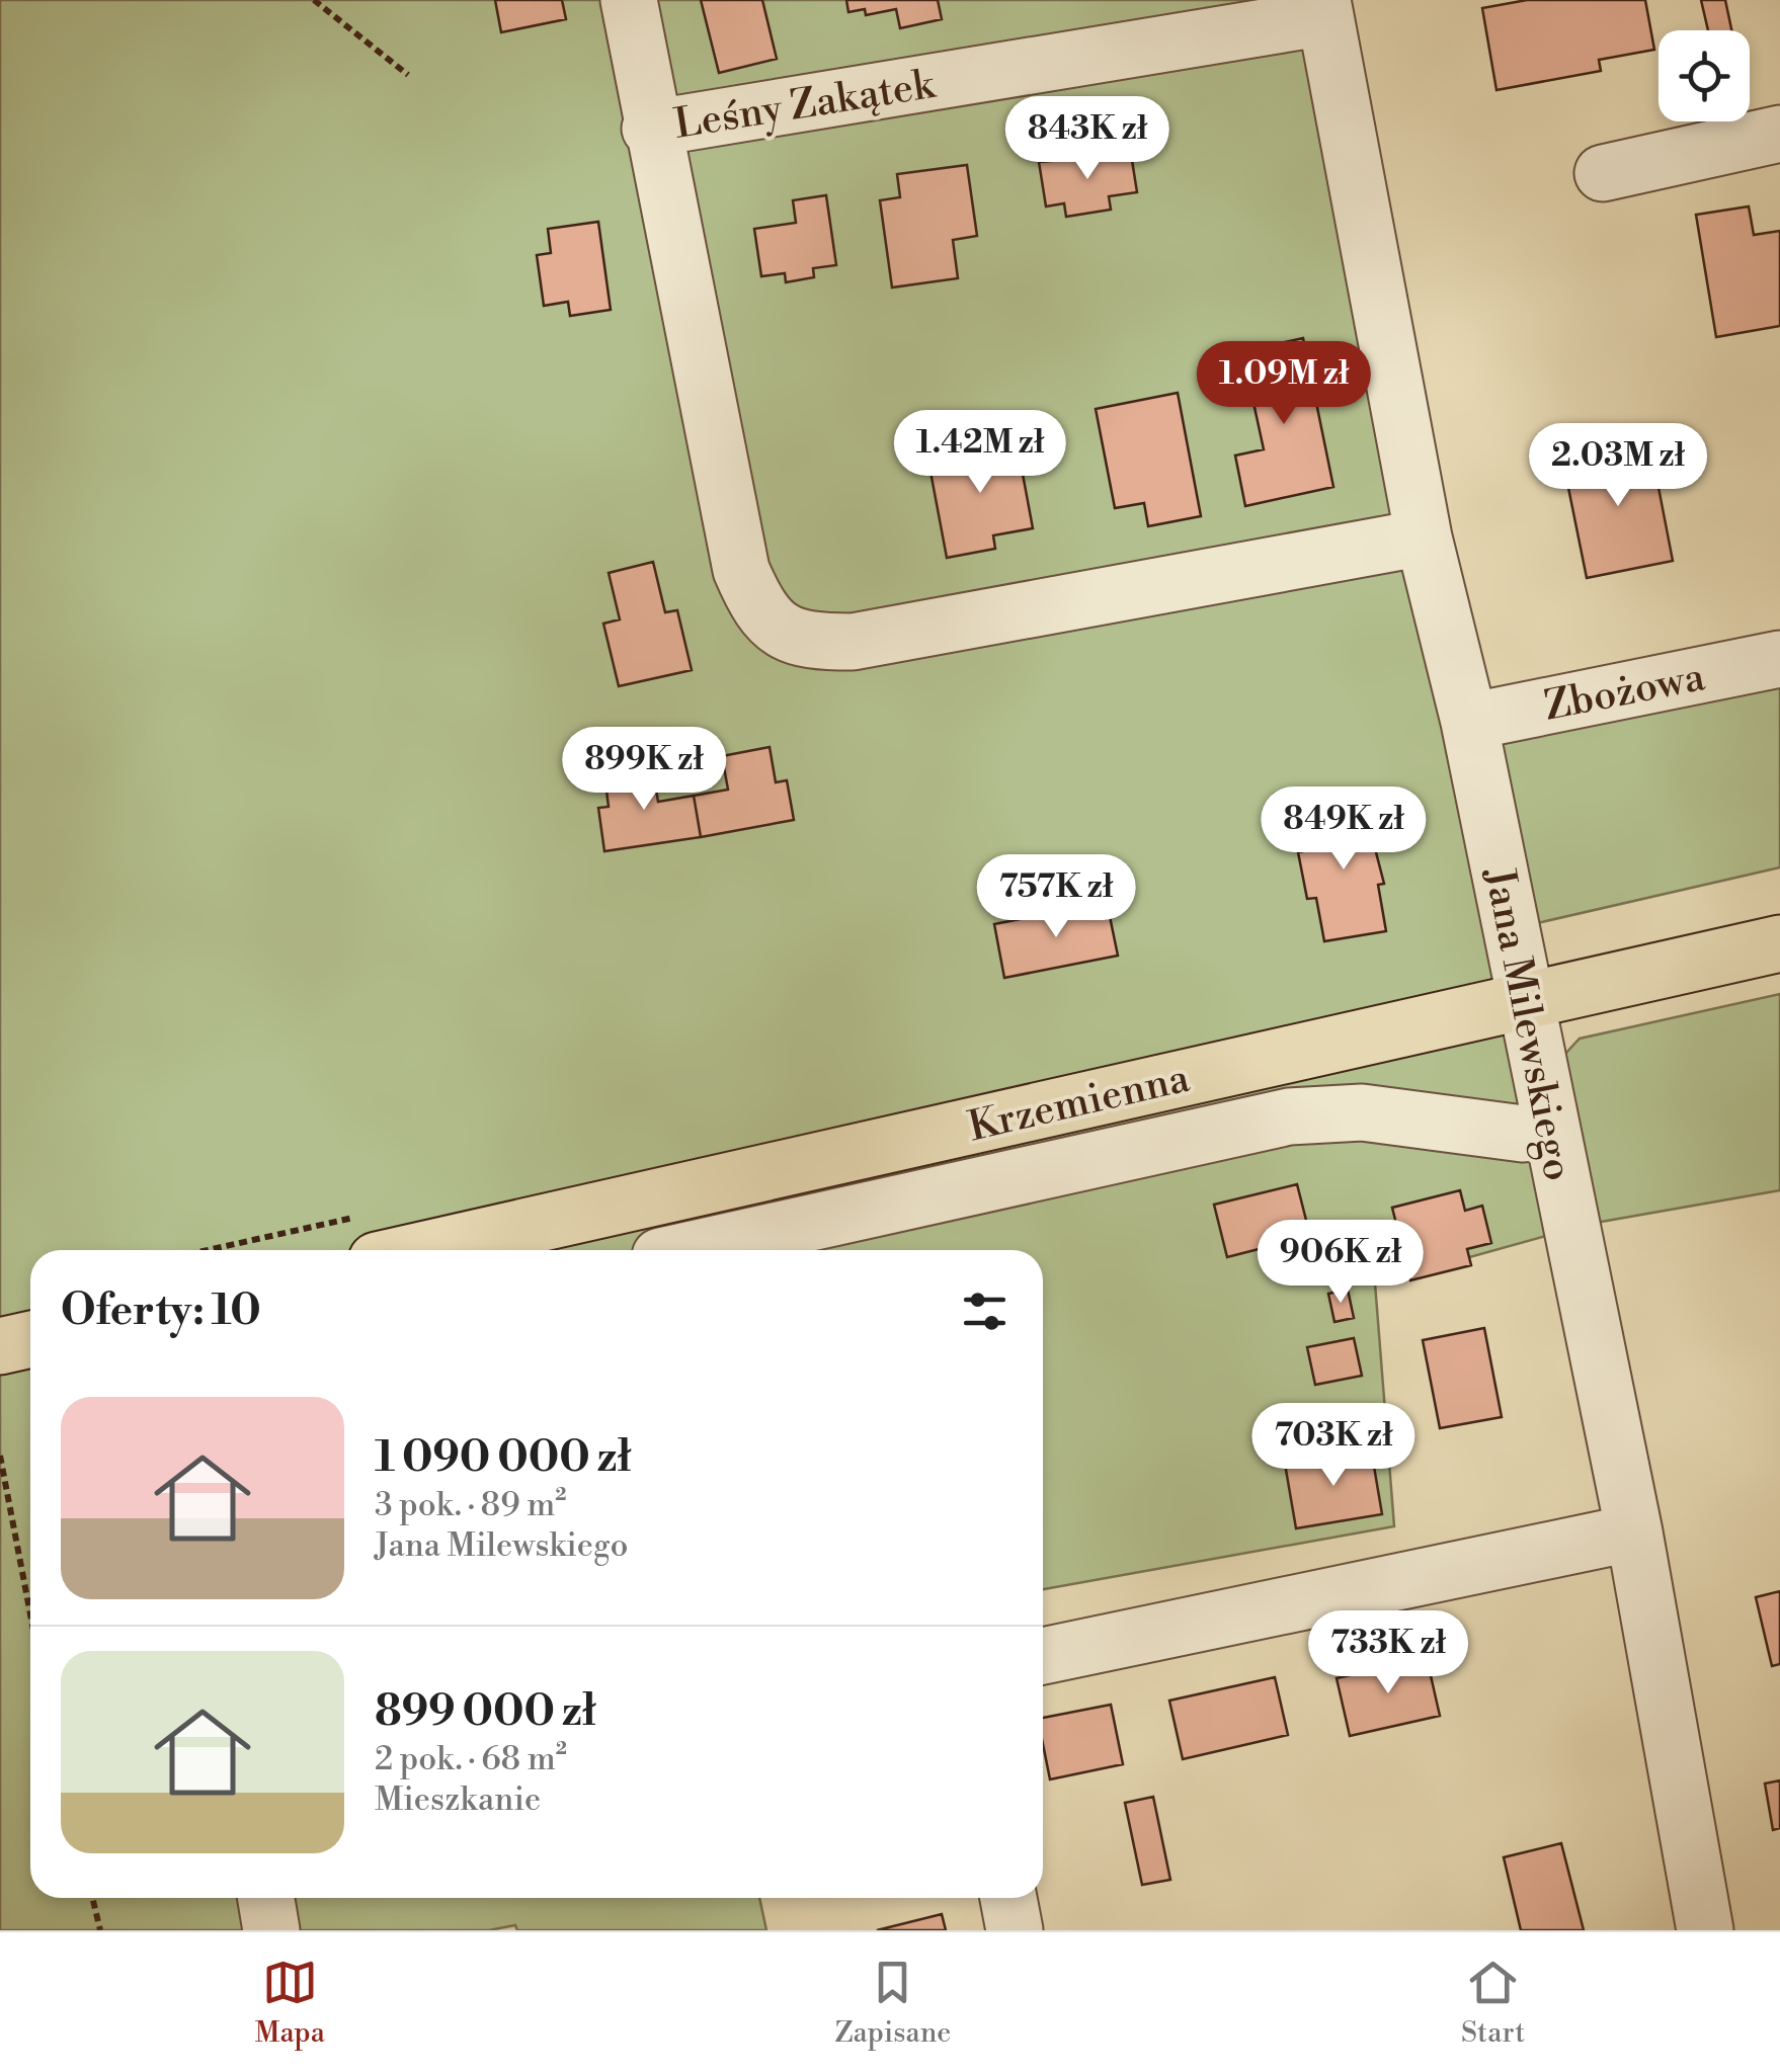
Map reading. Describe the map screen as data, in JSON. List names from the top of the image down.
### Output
{
  "streets": {
    "main road": ["Krzemienna"],
    "street": ["Leśny Zakątek", "Zbożowa", "Jana Milewskiego"]
  },
  "crossings": [
    ["Leśny Zakątek", "Jana Milewskiego"],
    ["Zbożowa", "Jana Milewskiego"],
    ["Jana Milewskiego", "Krzemienna"]
  ],
  "page": {
    "price": [
      "843K zł",
      "1.09M zł",
      "1.42M zł",
      "2.03M zł",
      "899K zł",
      "849K zł",
      "757K zł",
      "906K zł",
      "703K zł",
      "733K zł"
    ],
    "heading": "Oferty: 10",
    "list": [
      {
        "name": "1 090 000 zł",
        "note": "3 pok. · 89 m² · Jana Milewskiego"
      },
      {
        "name": "899 000 zł",
        "note": "2 pok. · 68 m² · Mieszkanie"
      }
    ],
    "tabs": ["Mapa", "Zapisane", "Start"]
  }
}
